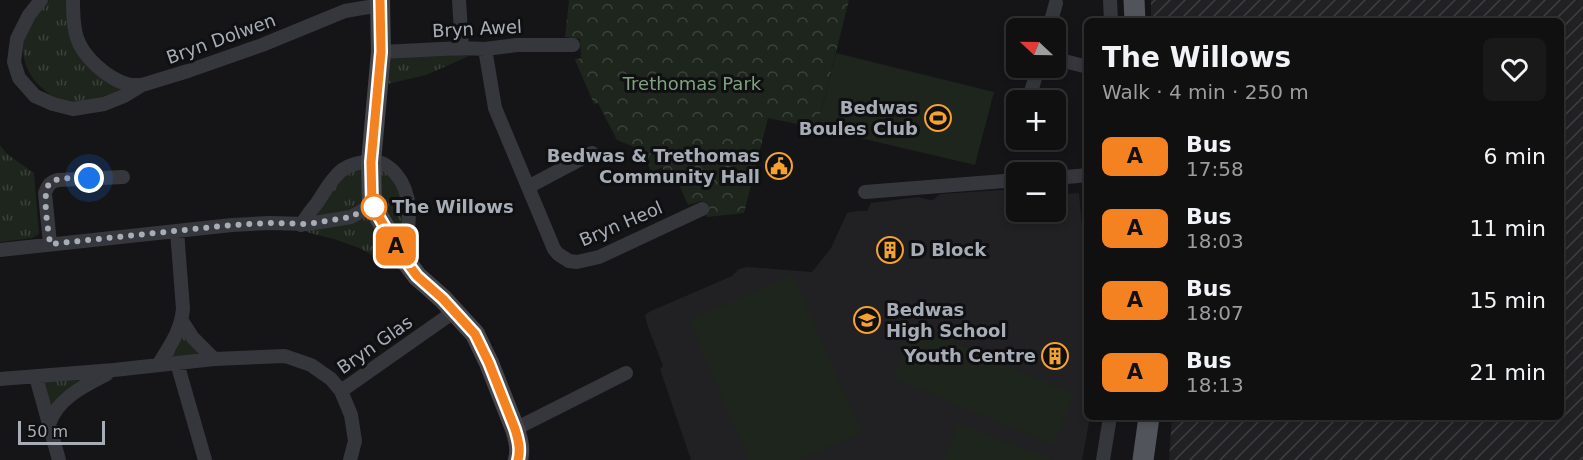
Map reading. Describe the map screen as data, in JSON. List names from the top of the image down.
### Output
{
  "streets": {
    "street": [
      "Bryn Awel",
      "Bryn Dolwen",
      "Bryn Heol",
      "Bryn Glas"
    ]
  },
  "crossings": [
    ["Bryn Awel", "Bryn Heol"]
  ],
  "parks": ["Trethomas Park"],
  "places": {
    "sports": ["Bedwas Boules Club"],
    "public building": ["Bedwas & Trethomas Community Hall"],
    "other": ["The Willows"],
    "building": ["D Block", "Youth Centre"],
    "school or university": ["Bedwas High School"]
  },
  "lines": ["bus line A"],
  "scale_bar": "50 m",
  "north": "left",
  "page": {
    "on_map": "A",
    "map_buttons": ["+", "−"],
    "heading": ["The Willows", "Walk · 4 min · 250 m"],
    "list": [
      {
        "mark": "A",
        "name": "Bus",
        "note": "17:58",
        "value": "6 min"
      },
      {
        "mark": "A",
        "name": "Bus",
        "note": "18:03",
        "value": "11 min"
      },
      {
        "mark": "A",
        "name": "Bus",
        "note": "18:07",
        "value": "15 min"
      },
      {
        "mark": "A",
        "name": "Bus",
        "note": "18:13",
        "value": "21 min"
      }
    ],
    "scale": "50 m"
  }
}
